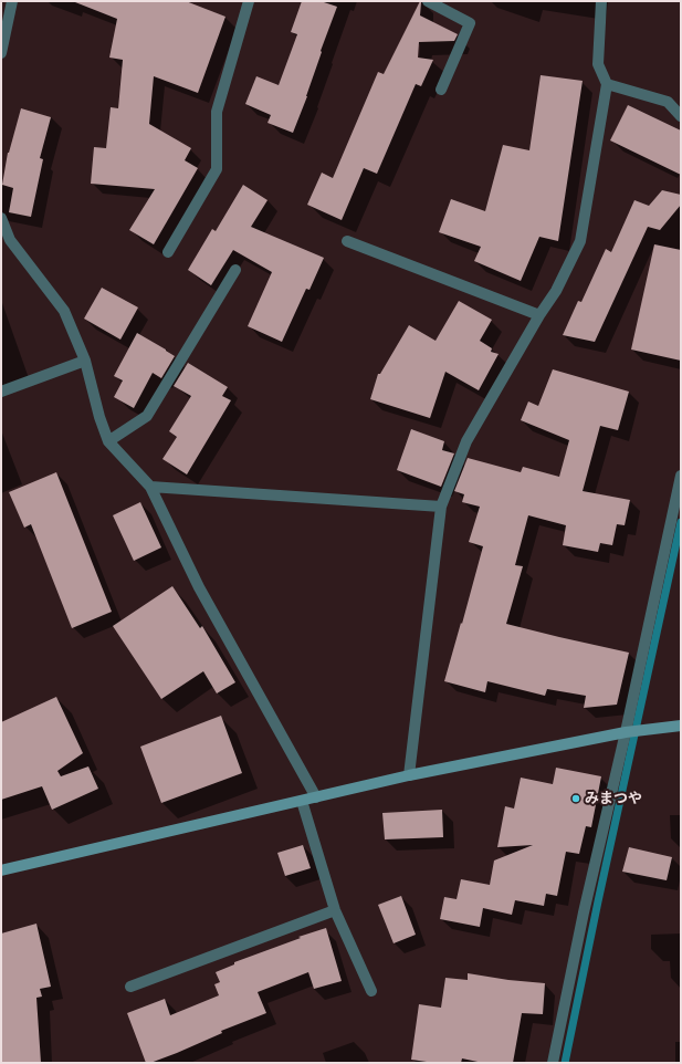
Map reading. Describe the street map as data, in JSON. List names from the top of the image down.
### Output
{
  "places": ["みまつや"]
}
